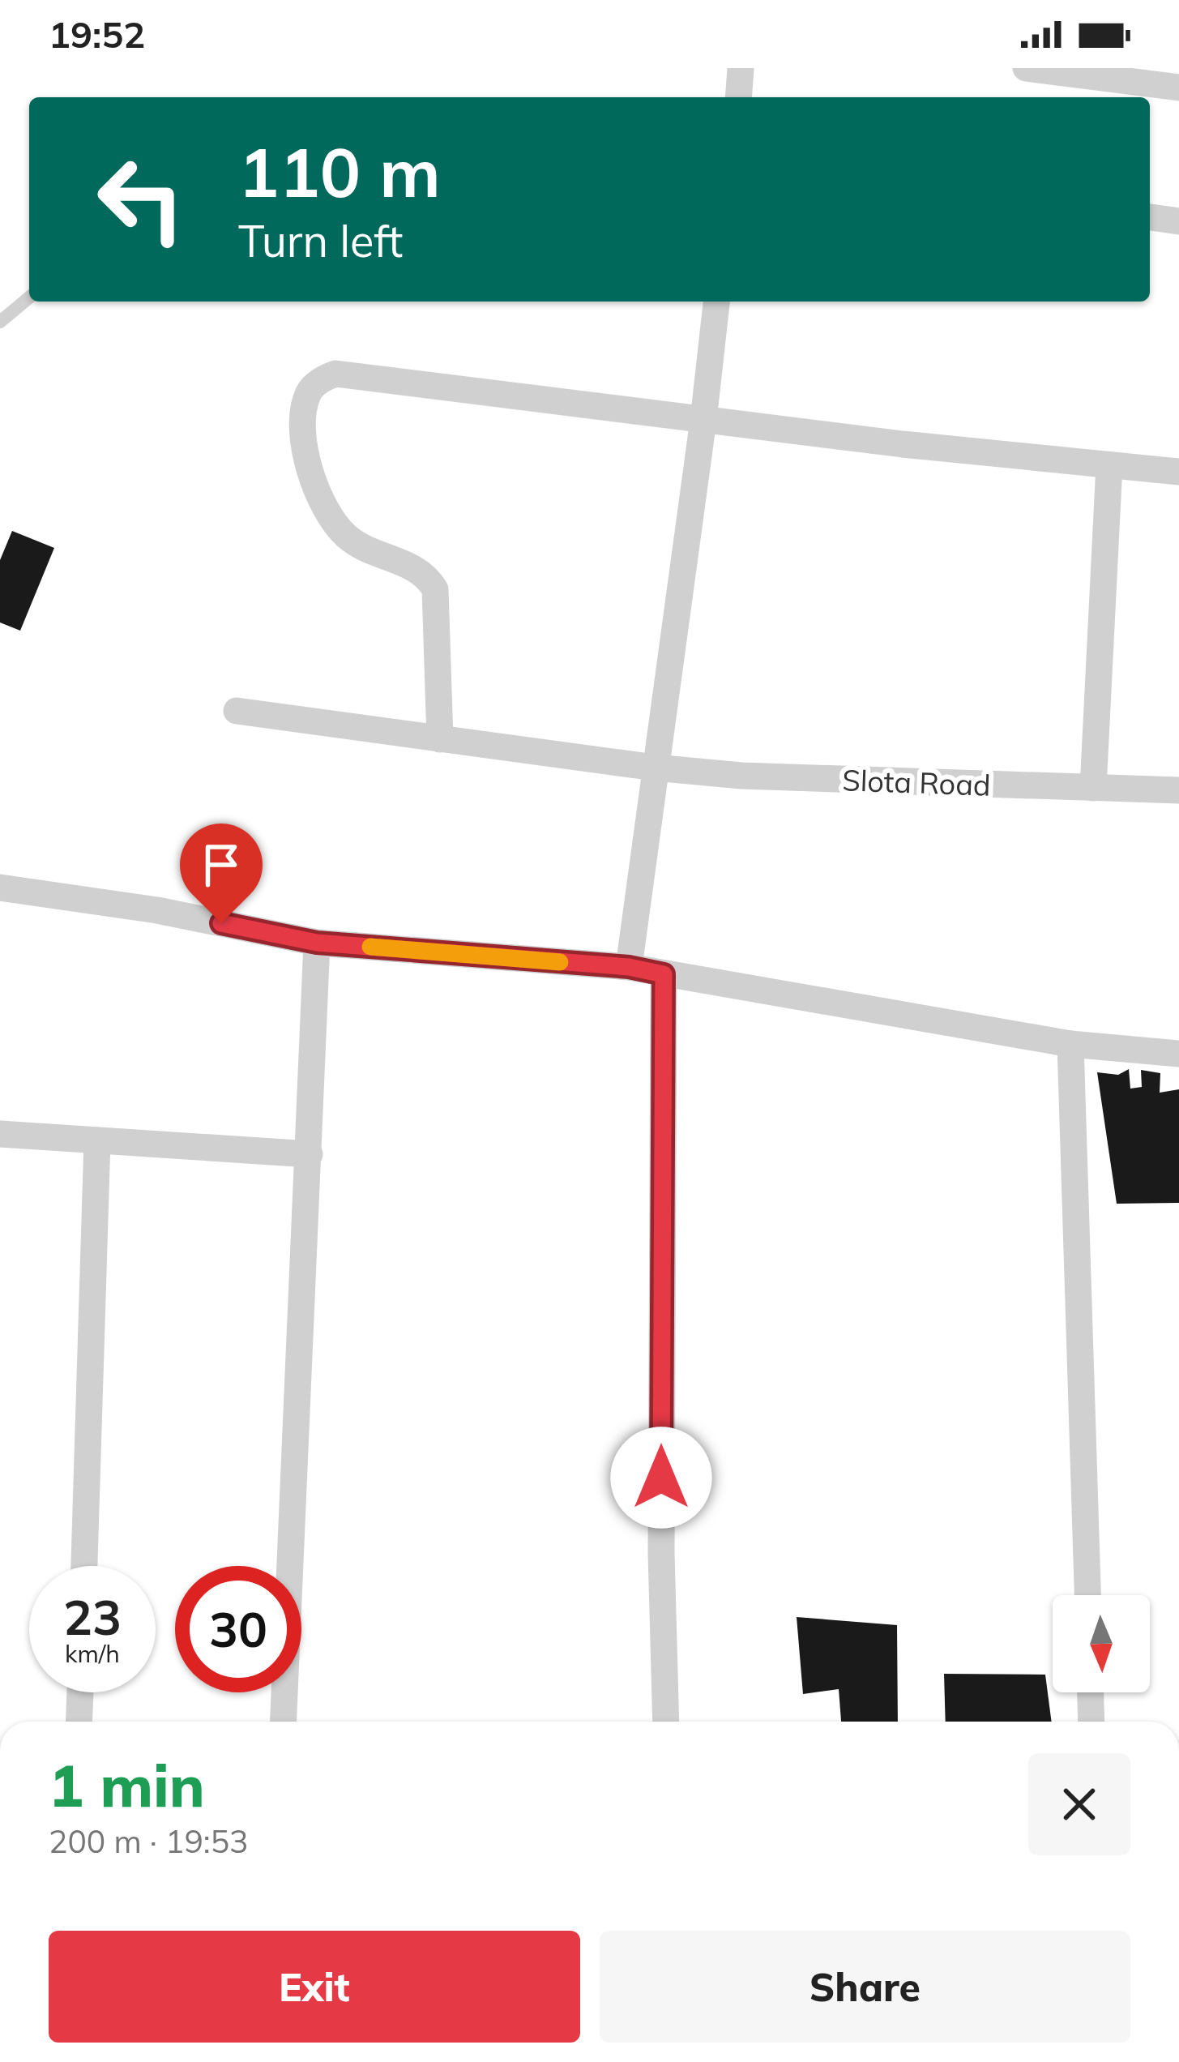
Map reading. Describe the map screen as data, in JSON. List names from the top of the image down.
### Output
{
  "streets": {
    "street": ["Slota Road"]
  },
  "north": "bottom",
  "page": {
    "status": "19:52",
    "turn": ["110 m", "Turn left"],
    "speed": "23 km/h",
    "limit": "30",
    "heading": ["1 min", "200 m · 19:53"],
    "buttons": ["Exit", "Share"]
  }
}
